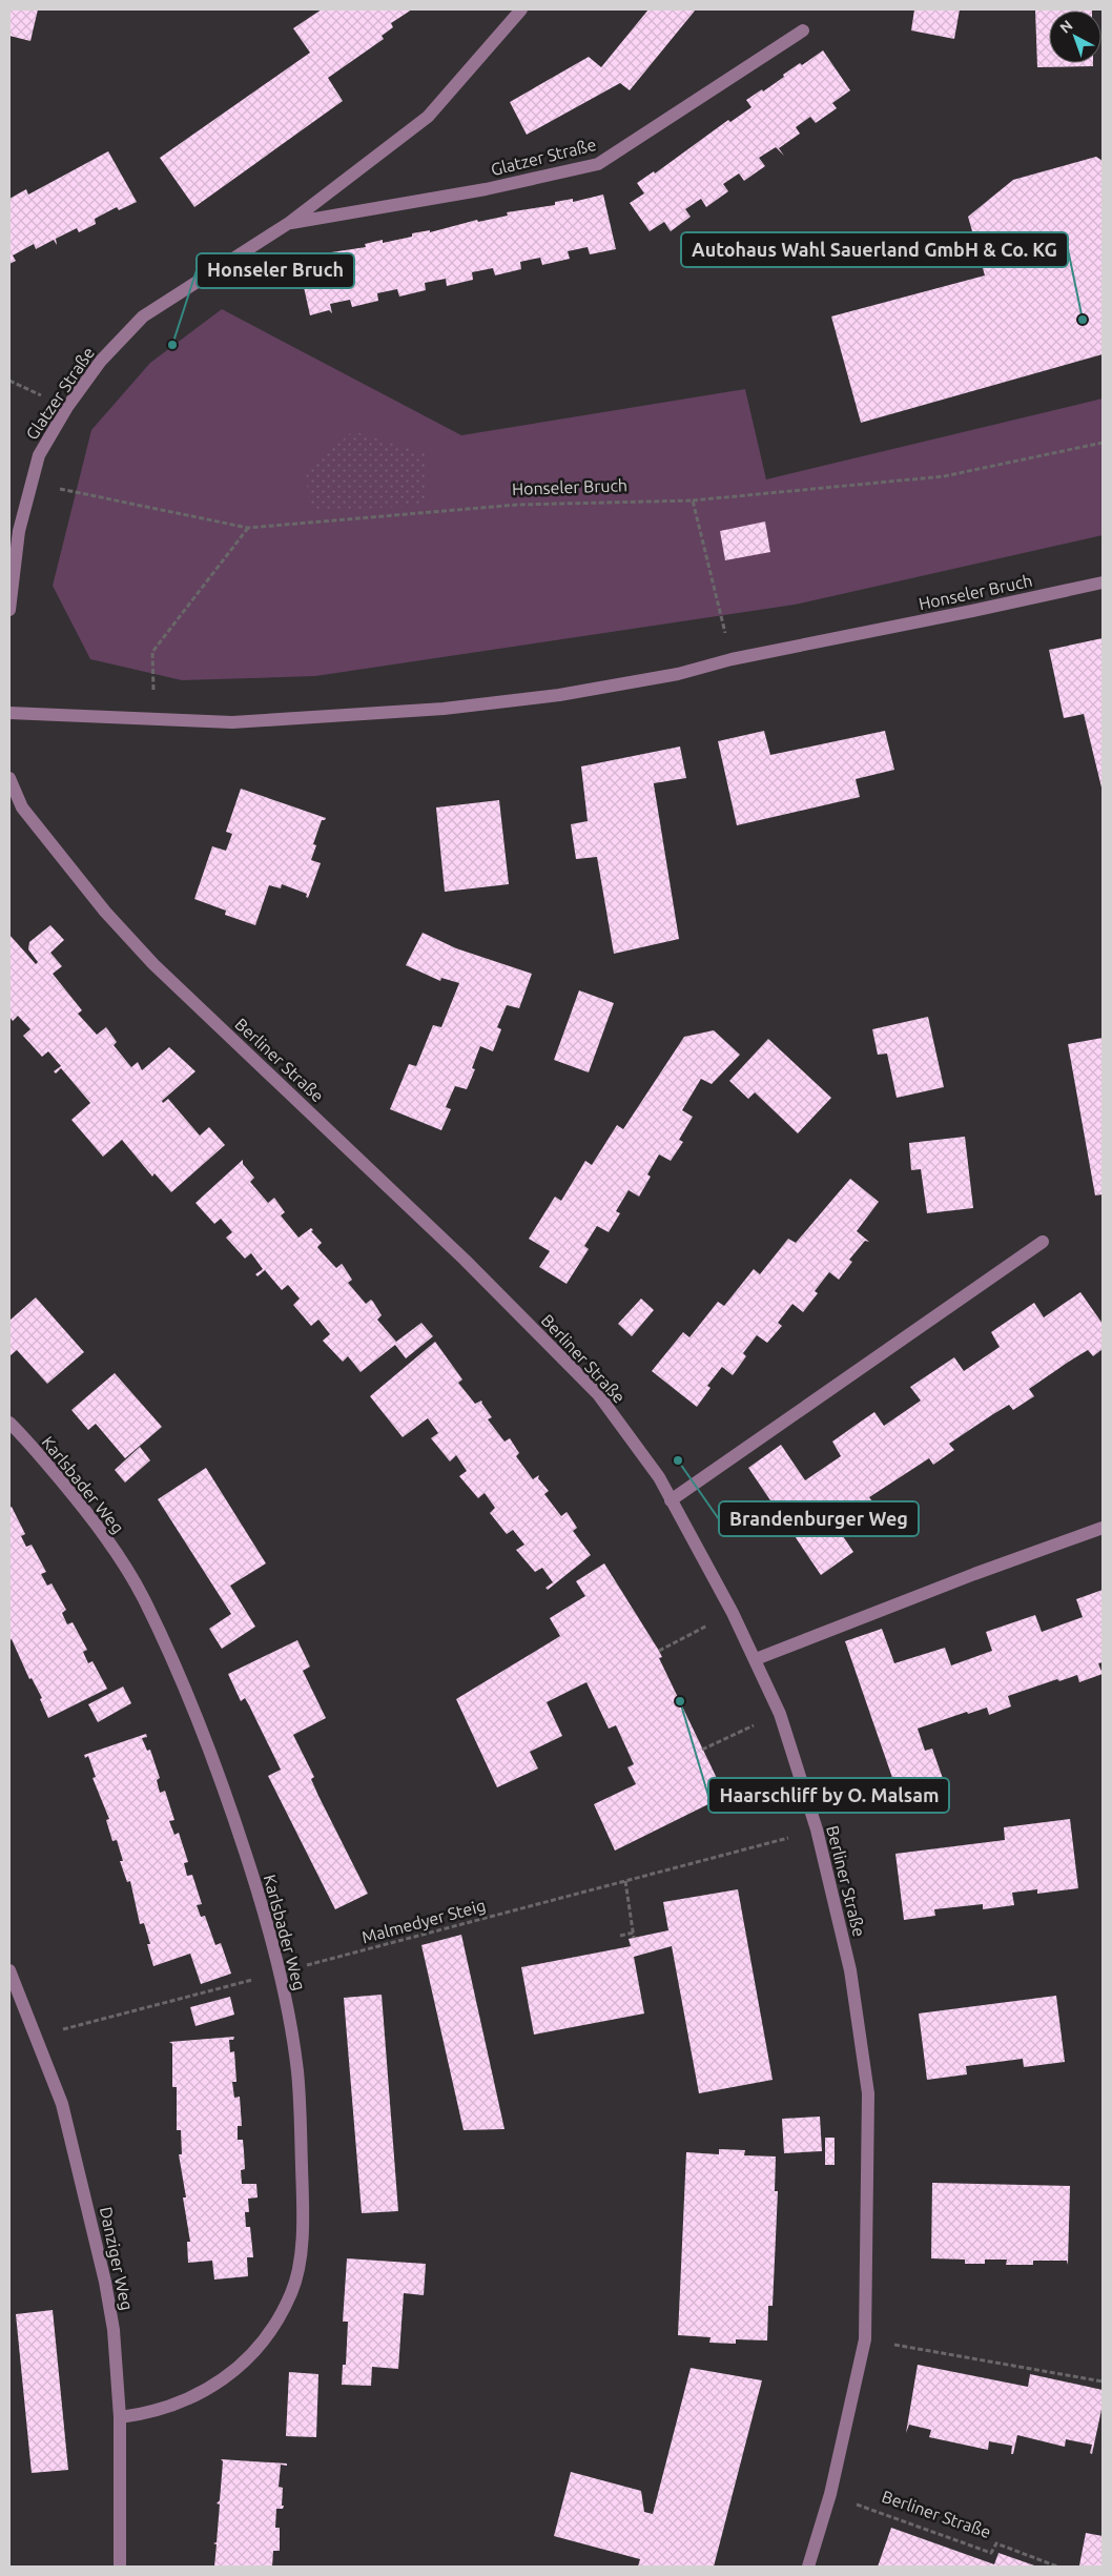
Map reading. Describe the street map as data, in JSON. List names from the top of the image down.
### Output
{
  "streets": {
    "street": [
      "Glatzer Straße",
      "Honseler Bruch",
      "Berliner Straße",
      "Karlsbader Weg",
      "Danziger Weg"
    ],
    "path": ["Malmedyer Steig"]
  },
  "crossings": [
    ["Glatzer Straße", "Honseler Bruch"],
    ["Berliner Straße", "Malmedyer Steig"],
    ["Karlsbader Weg", "Malmedyer Steig"],
    ["Karlsbader Weg", "Danziger Weg"],
    ["Malmedyer Steig", "Danziger Weg"]
  ],
  "places": [
    "Autohaus Wahl Sauerland GmbH & Co. KG",
    "Honseler Bruch",
    "Brandenburger Weg",
    "Haarschliff by O. Malsam"
  ],
  "north": "top left"
}
